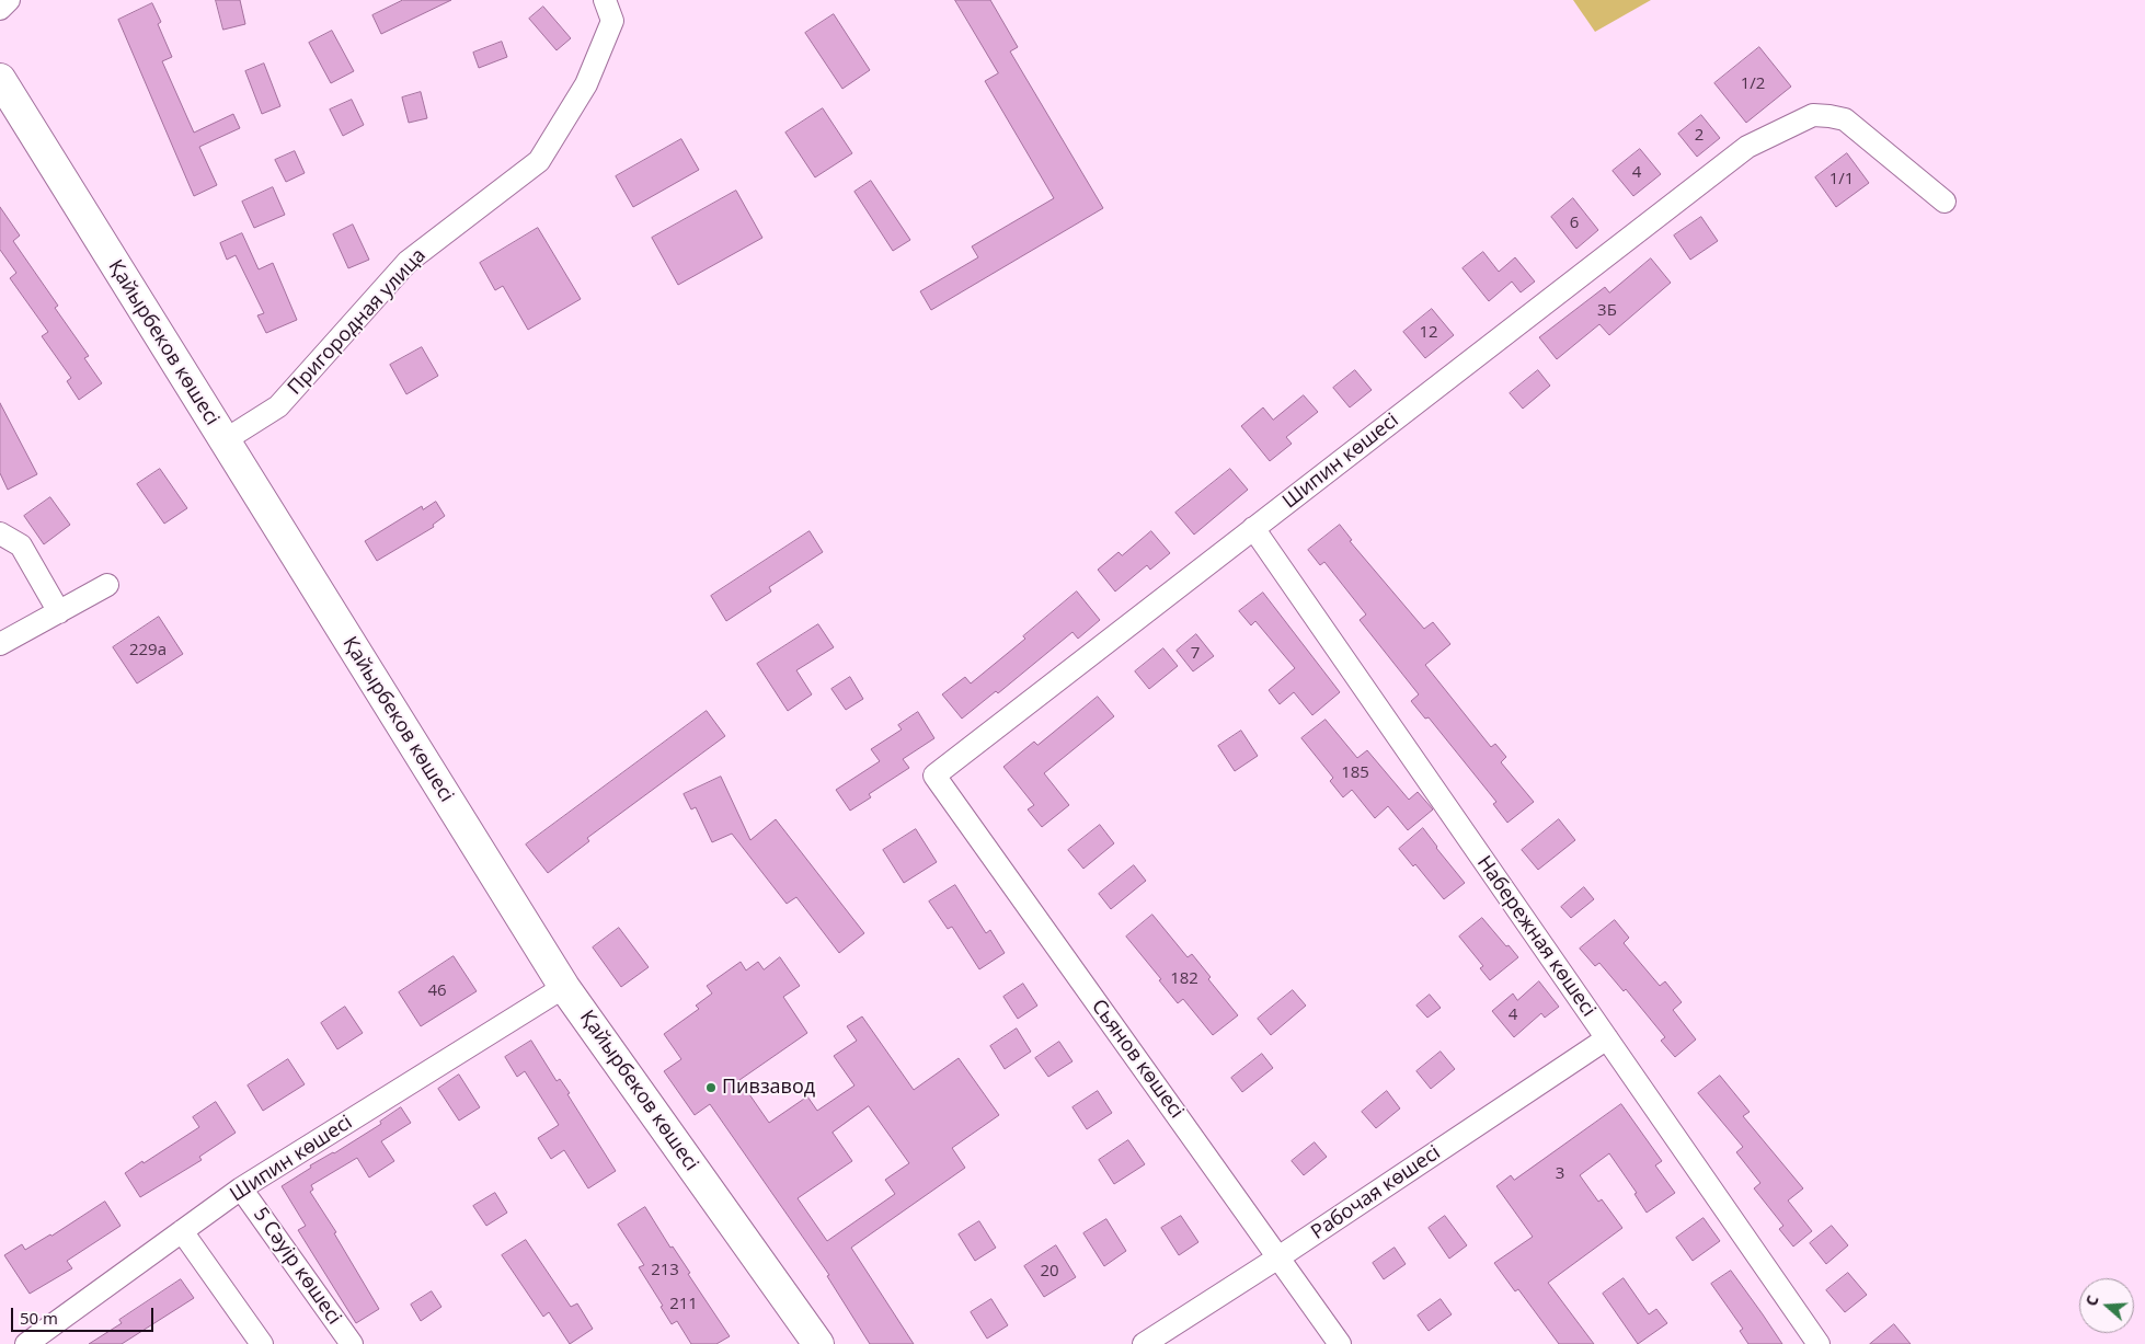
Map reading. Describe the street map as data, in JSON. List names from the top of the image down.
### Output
{
  "streets": {
    "main road": ["Қайырбеков көшесі"],
    "street": [
      "Пригородная улица",
      "Шипин көшесі",
      "Набережная көшесі",
      "Сьянов көшесі",
      "Рабочая көшесі",
      "5 Сәуір көшесі"
    ]
  },
  "crossings": [
    ["Пригородная улица", "Қайырбеков көшесі"],
    ["Қайырбеков көшесі", "Шипин көшесі"],
    ["Шипин көшесі", "Набережная көшесі"],
    ["Шипин көшесі", "Сьянов көшесі"],
    ["Шипин көшесі", "5 Сәуір көшесі"],
    ["Набережная көшесі", "Рабочая көшесі"],
    ["Сьянов көшесі", "Рабочая көшесі"]
  ],
  "places": ["Пивзавод"],
  "house_numbers": [
    "1/2",
    "2",
    "4",
    "1/1",
    "6",
    "3Б",
    "12",
    "229а",
    "7",
    "185",
    "182",
    "46",
    "4",
    "3",
    "213",
    "20",
    "211"
  ],
  "scale_bar": "50 m",
  "north": "left"
}
